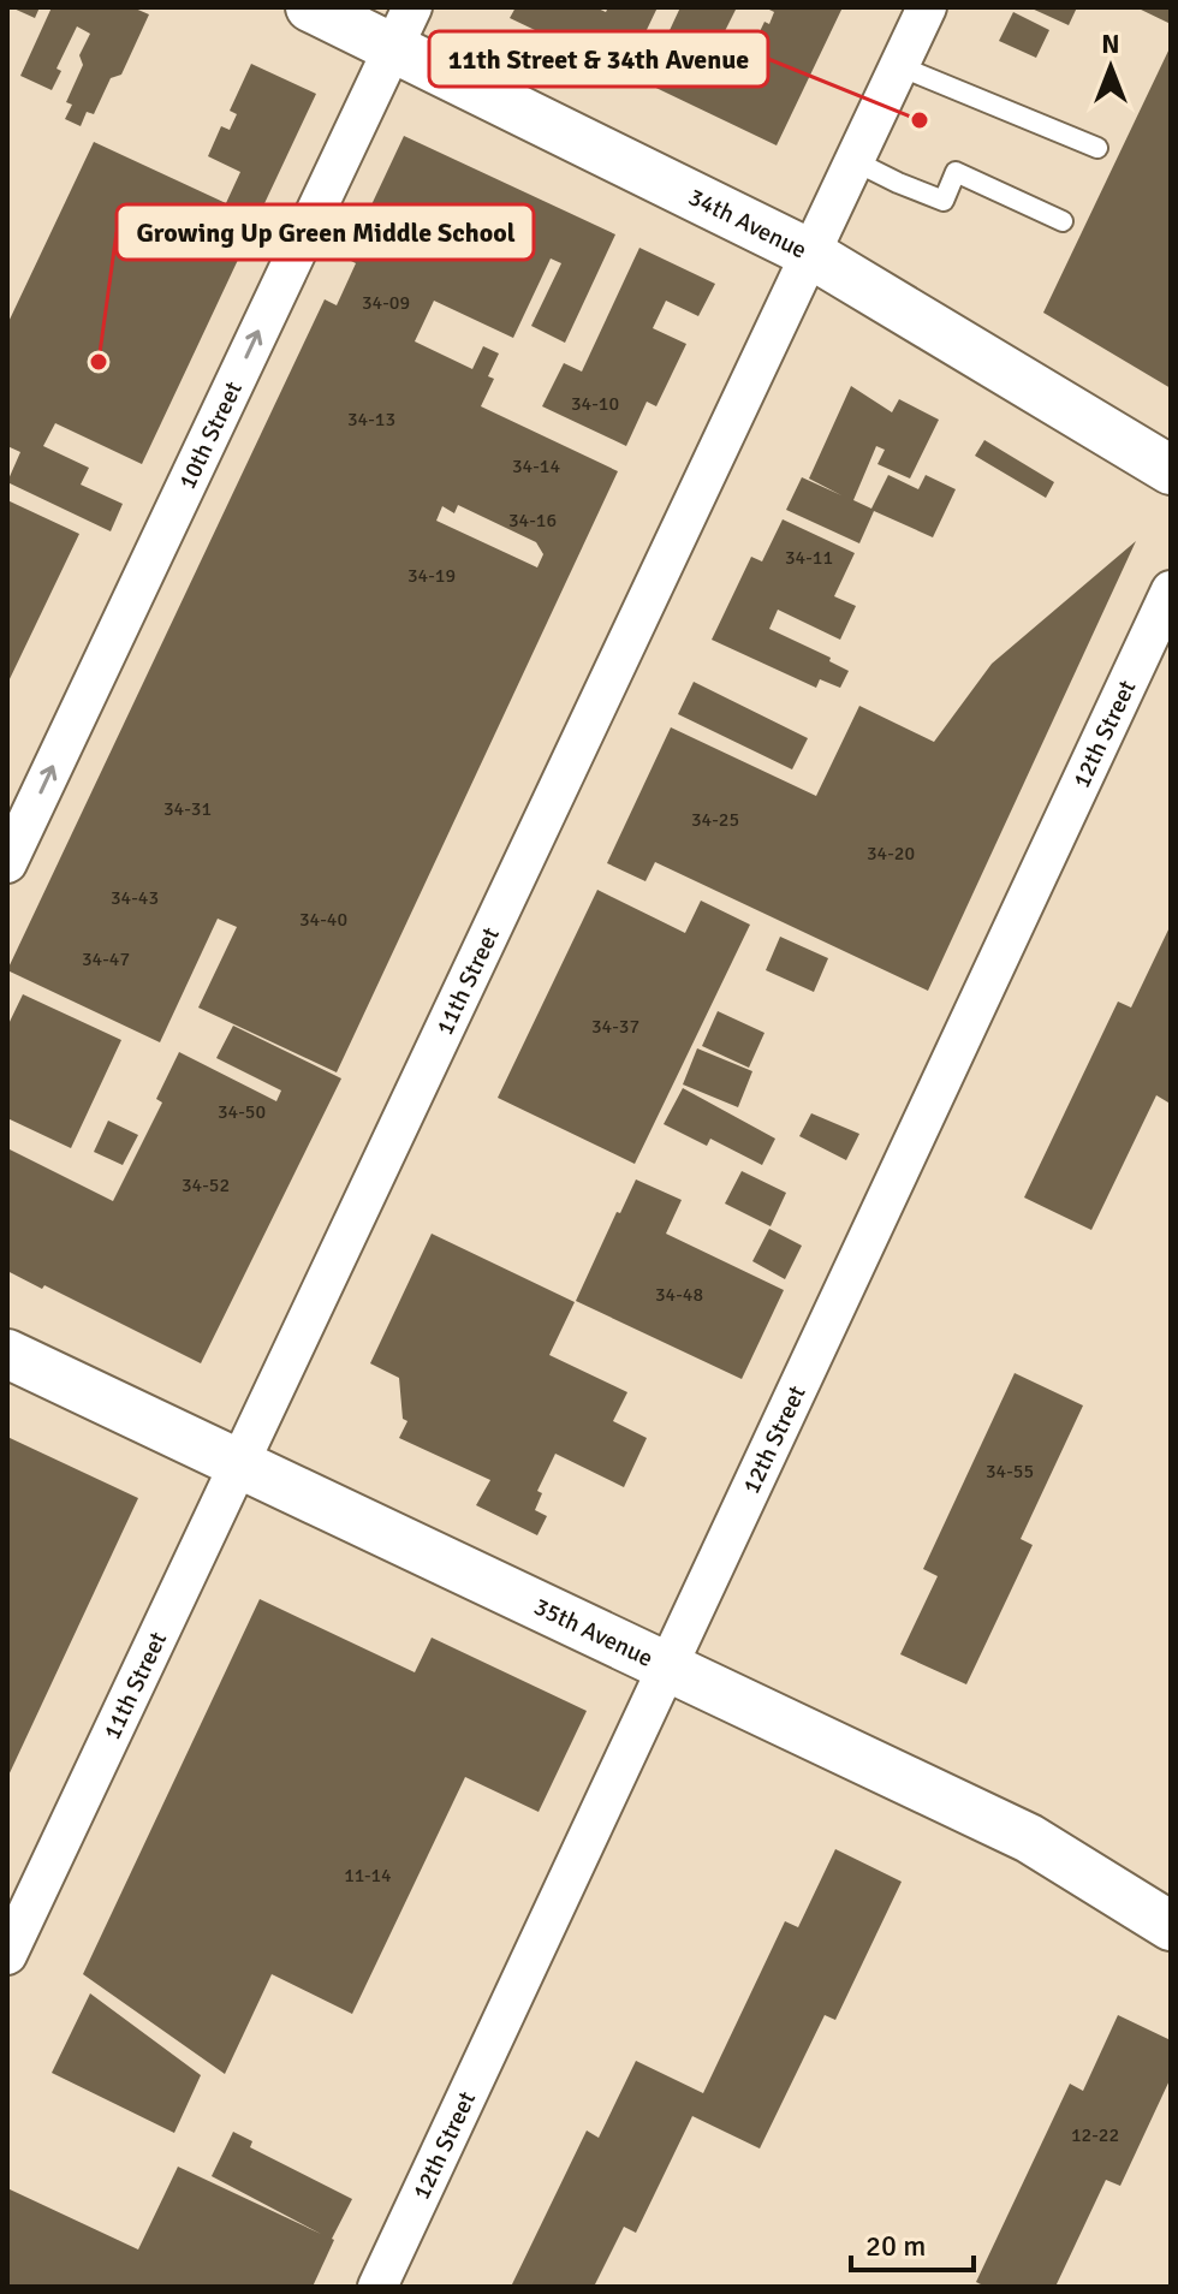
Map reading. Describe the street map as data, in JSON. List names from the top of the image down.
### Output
{
  "streets": {
    "street": [
      "34th Avenue",
      "10th Street",
      "12th Street",
      "11th Street",
      "35th Avenue"
    ]
  },
  "crossings": [
    ["34th Avenue", "10th Street"],
    ["34th Avenue", "11th Street"],
    ["12th Street", "35th Avenue"],
    ["11th Street", "35th Avenue"]
  ],
  "one_way": ["10th Street"],
  "places": ["11th Street & 34th Avenue", "Growing Up Green Middle School"],
  "house_numbers": [
    "34-09",
    "34-10",
    "34-13",
    "34-14",
    "34-16",
    "34-11",
    "34-19",
    "34-31",
    "34-25",
    "34-20",
    "34-43",
    "34-40",
    "34-47",
    "34-37",
    "34-50",
    "34-52",
    "34-48",
    "34-55",
    "11-14",
    "12-22"
  ],
  "scale_bar": "20 m",
  "north": "top"
}
